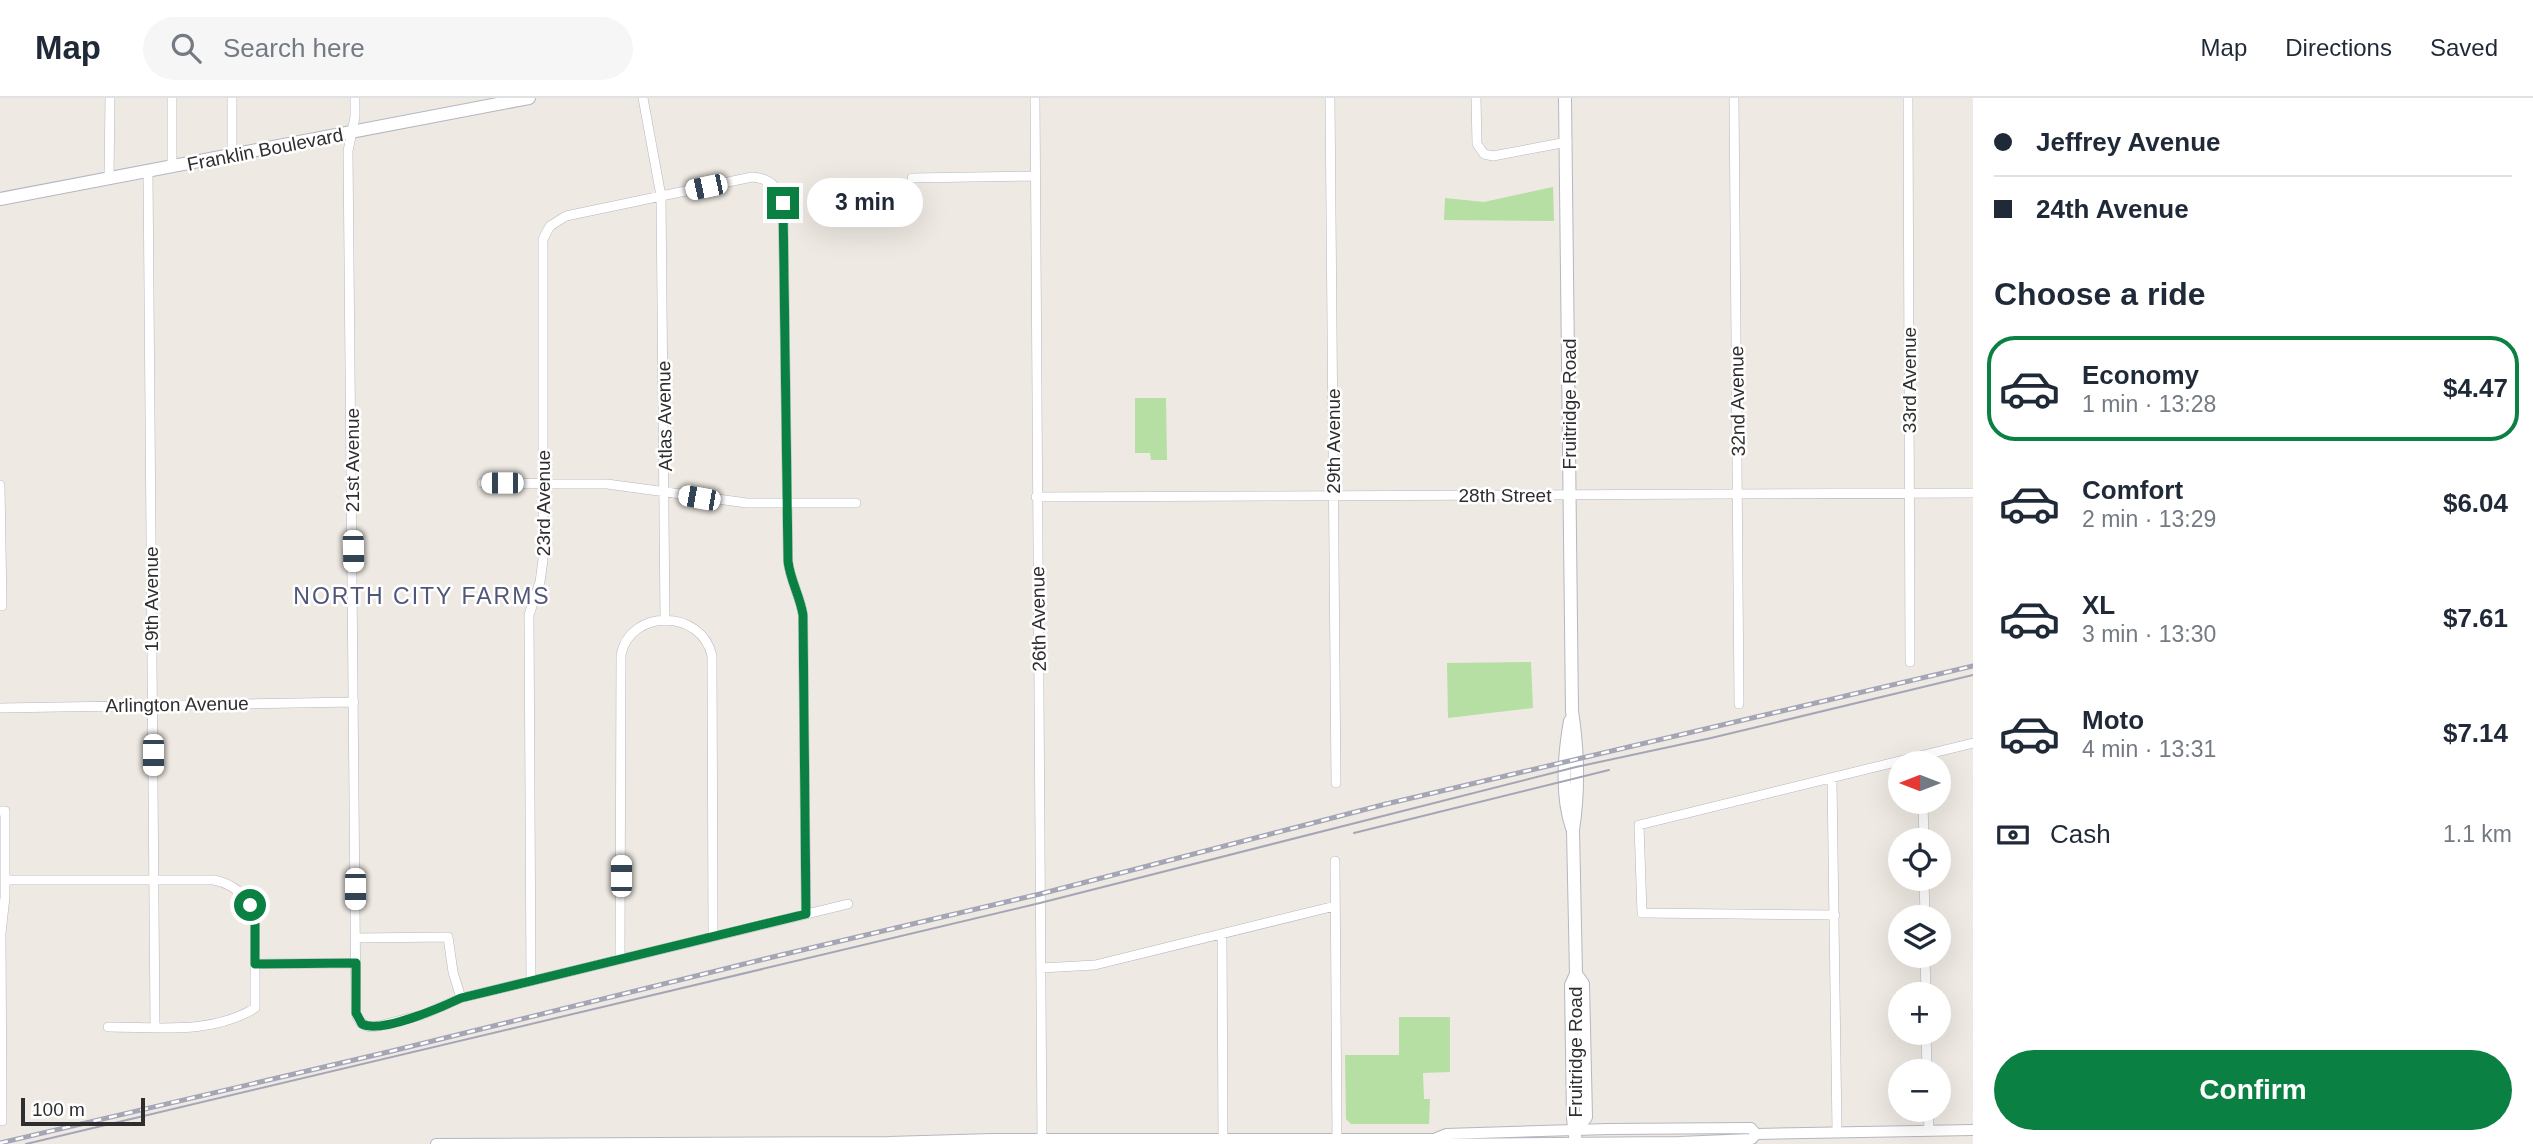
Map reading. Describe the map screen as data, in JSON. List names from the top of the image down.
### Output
{
  "streets": {
    "main road": ["Franklin Boulevard", "Fruitridge Road"],
    "street": [
      "33rd Avenue",
      "32nd Avenue",
      "Atlas Avenue",
      "29th Avenue",
      "21st Avenue",
      "28th Street",
      "23rd Avenue",
      "19th Avenue",
      "26th Avenue",
      "Arlington Avenue"
    ]
  },
  "crossings": [
    ["Franklin Boulevard", "21st Avenue"],
    ["Franklin Boulevard", "19th Avenue"],
    ["33rd Avenue", "28th Street"],
    ["32nd Avenue", "28th Street"],
    ["Fruitridge Road", "28th Street"],
    ["Atlas Avenue", "23rd Avenue"],
    ["29th Avenue", "28th Street"],
    ["21st Avenue", "Arlington Avenue"],
    ["28th Street", "26th Avenue"],
    ["19th Avenue", "Arlington Avenue"]
  ],
  "districts": ["NORTH CITY FARMS"],
  "scale_bar": "100 m",
  "north": "left",
  "page": {
    "header": "Map",
    "search": "Search here",
    "nav": ["Map", "Directions", "Saved"],
    "banner": ["Jeffrey Avenue", "24th Avenue"],
    "bubble": "3 min",
    "heading": "Choose a ride",
    "list": [
      {
        "name": "Economy",
        "note": "1 min · 13:28",
        "value": "$4.47"
      },
      {
        "name": "Comfort",
        "note": "2 min · 13:29",
        "value": "$6.04"
      },
      {
        "name": "XL",
        "note": "3 min · 13:30",
        "value": "$7.61"
      },
      {
        "name": "Moto",
        "note": "4 min · 13:31",
        "value": "$7.14"
      }
    ],
    "map_buttons": ["+", "−"],
    "pay": ["Cash", "1.1 km"],
    "buttons": "Confirm",
    "scale": "100 m"
  }
}
